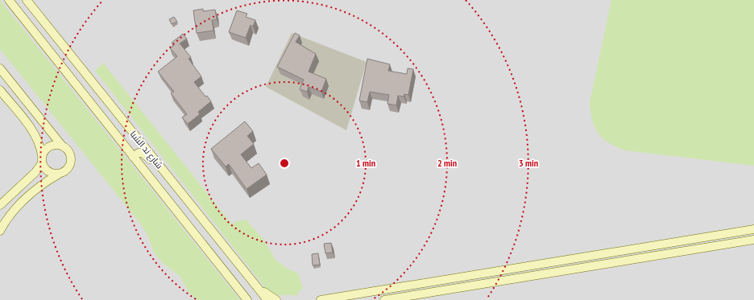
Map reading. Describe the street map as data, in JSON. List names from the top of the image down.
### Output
{
  "streets": {
    "street": ["شارع ند الشبا"]
  },
  "rings": ["1 min", "2 min", "3 min"]
}
